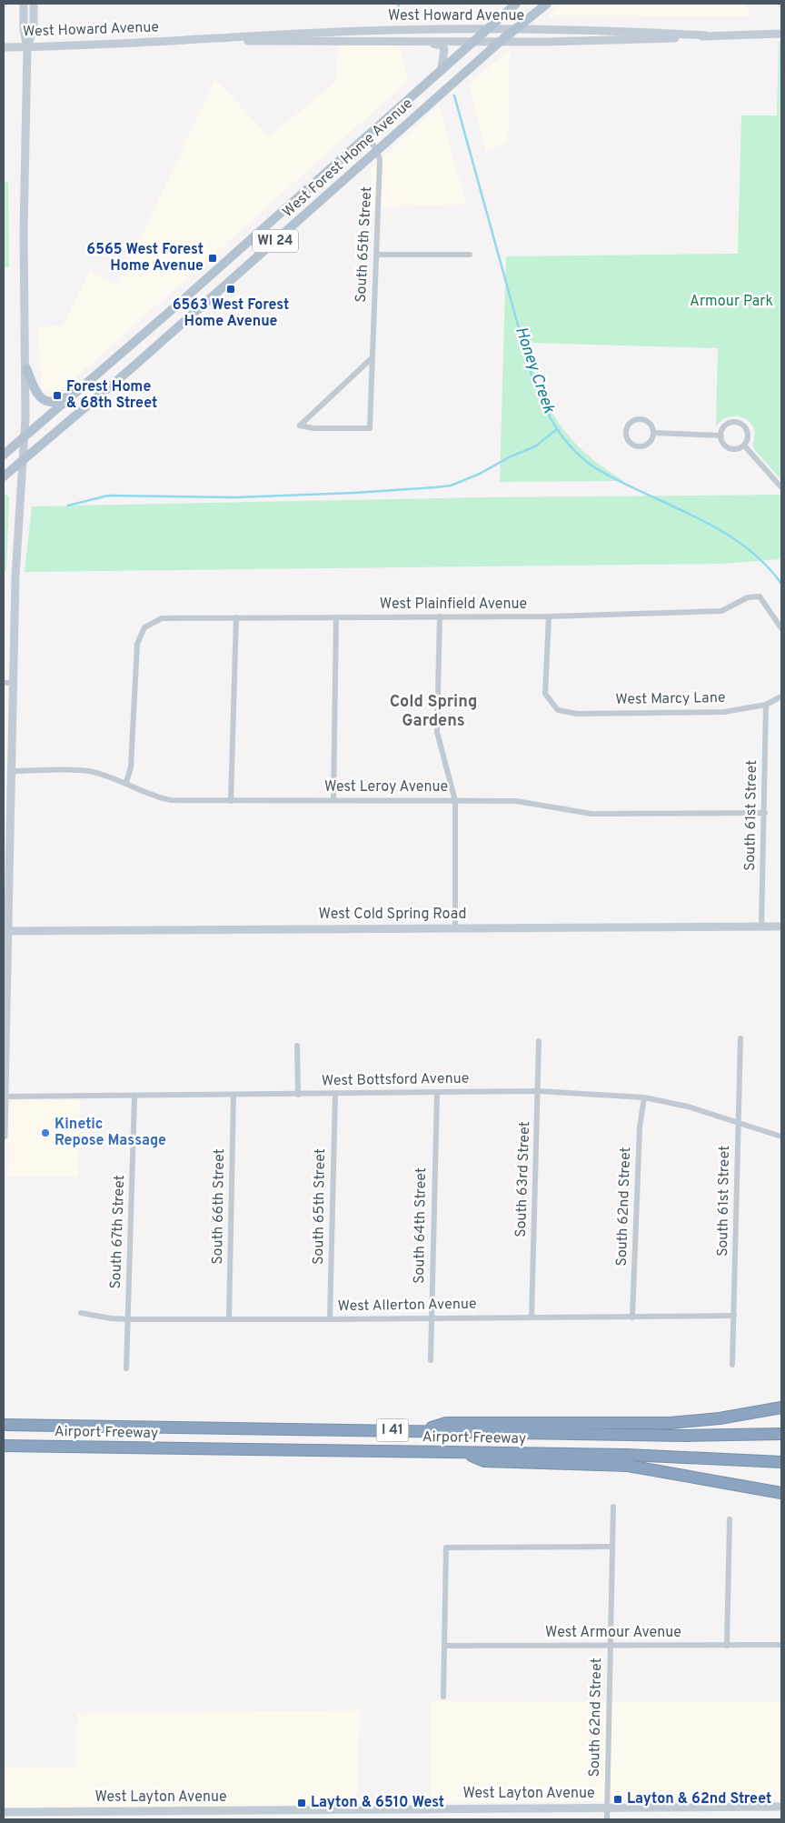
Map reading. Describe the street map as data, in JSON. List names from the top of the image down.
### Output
{
  "streets": {
    "highway": ["I 41", "Airport Freeway"],
    "main road": ["West Forest Home Avenue", "WI 24"],
    "street": [
      "West Howard Avenue",
      "South 65th Street",
      "West Plainfield Avenue",
      "West Marcy Lane",
      "West Leroy Avenue",
      "South 61st Street",
      "West Cold Spring Road",
      "West Bottsford Avenue",
      "South 63rd Street",
      "South 66th Street",
      "South 62nd Street",
      "South 64th Street",
      "South 67th Street",
      "West Allerton Avenue",
      "West Armour Avenue",
      "West Layton Avenue"
    ]
  },
  "crossings": [
    ["West Howard Avenue", "West Forest Home Avenue"],
    ["West Forest Home Avenue", "South 65th Street"],
    ["South 65th Street", "West Bottsford Avenue"],
    ["South 65th Street", "West Allerton Avenue"],
    ["West Plainfield Avenue", "West Marcy Lane"],
    ["West Plainfield Avenue", "West Leroy Avenue"],
    ["West Marcy Lane", "South 61st Street"],
    ["West Leroy Avenue", "South 61st Street"],
    ["South 61st Street", "West Cold Spring Road"],
    ["South 61st Street", "West Bottsford Avenue"],
    ["South 61st Street", "West Allerton Avenue"],
    ["West Bottsford Avenue", "South 63rd Street"],
    ["West Bottsford Avenue", "South 66th Street"],
    ["West Bottsford Avenue", "South 62nd Street"],
    ["West Bottsford Avenue", "South 64th Street"],
    ["West Bottsford Avenue", "South 67th Street"],
    ["South 63rd Street", "West Allerton Avenue"],
    ["South 66th Street", "West Allerton Avenue"],
    ["South 62nd Street", "West Allerton Avenue"],
    ["South 62nd Street", "West Armour Avenue"],
    ["South 62nd Street", "West Layton Avenue"],
    ["South 64th Street", "West Allerton Avenue"],
    ["South 67th Street", "West Allerton Avenue"]
  ],
  "districts": ["Cold Spring Gardens"],
  "water": ["Honey Creek"],
  "parks": ["Armour Park"],
  "places": {
    "transit": [
      "6565 West Forest Home Avenue",
      "6563 West Forest Home Avenue",
      "Forest Home & 68th Street",
      "Layton & 62nd Street",
      "Layton & 6510 West"
    ],
    "other": ["Kinetic Repose Massage"]
  }
}
